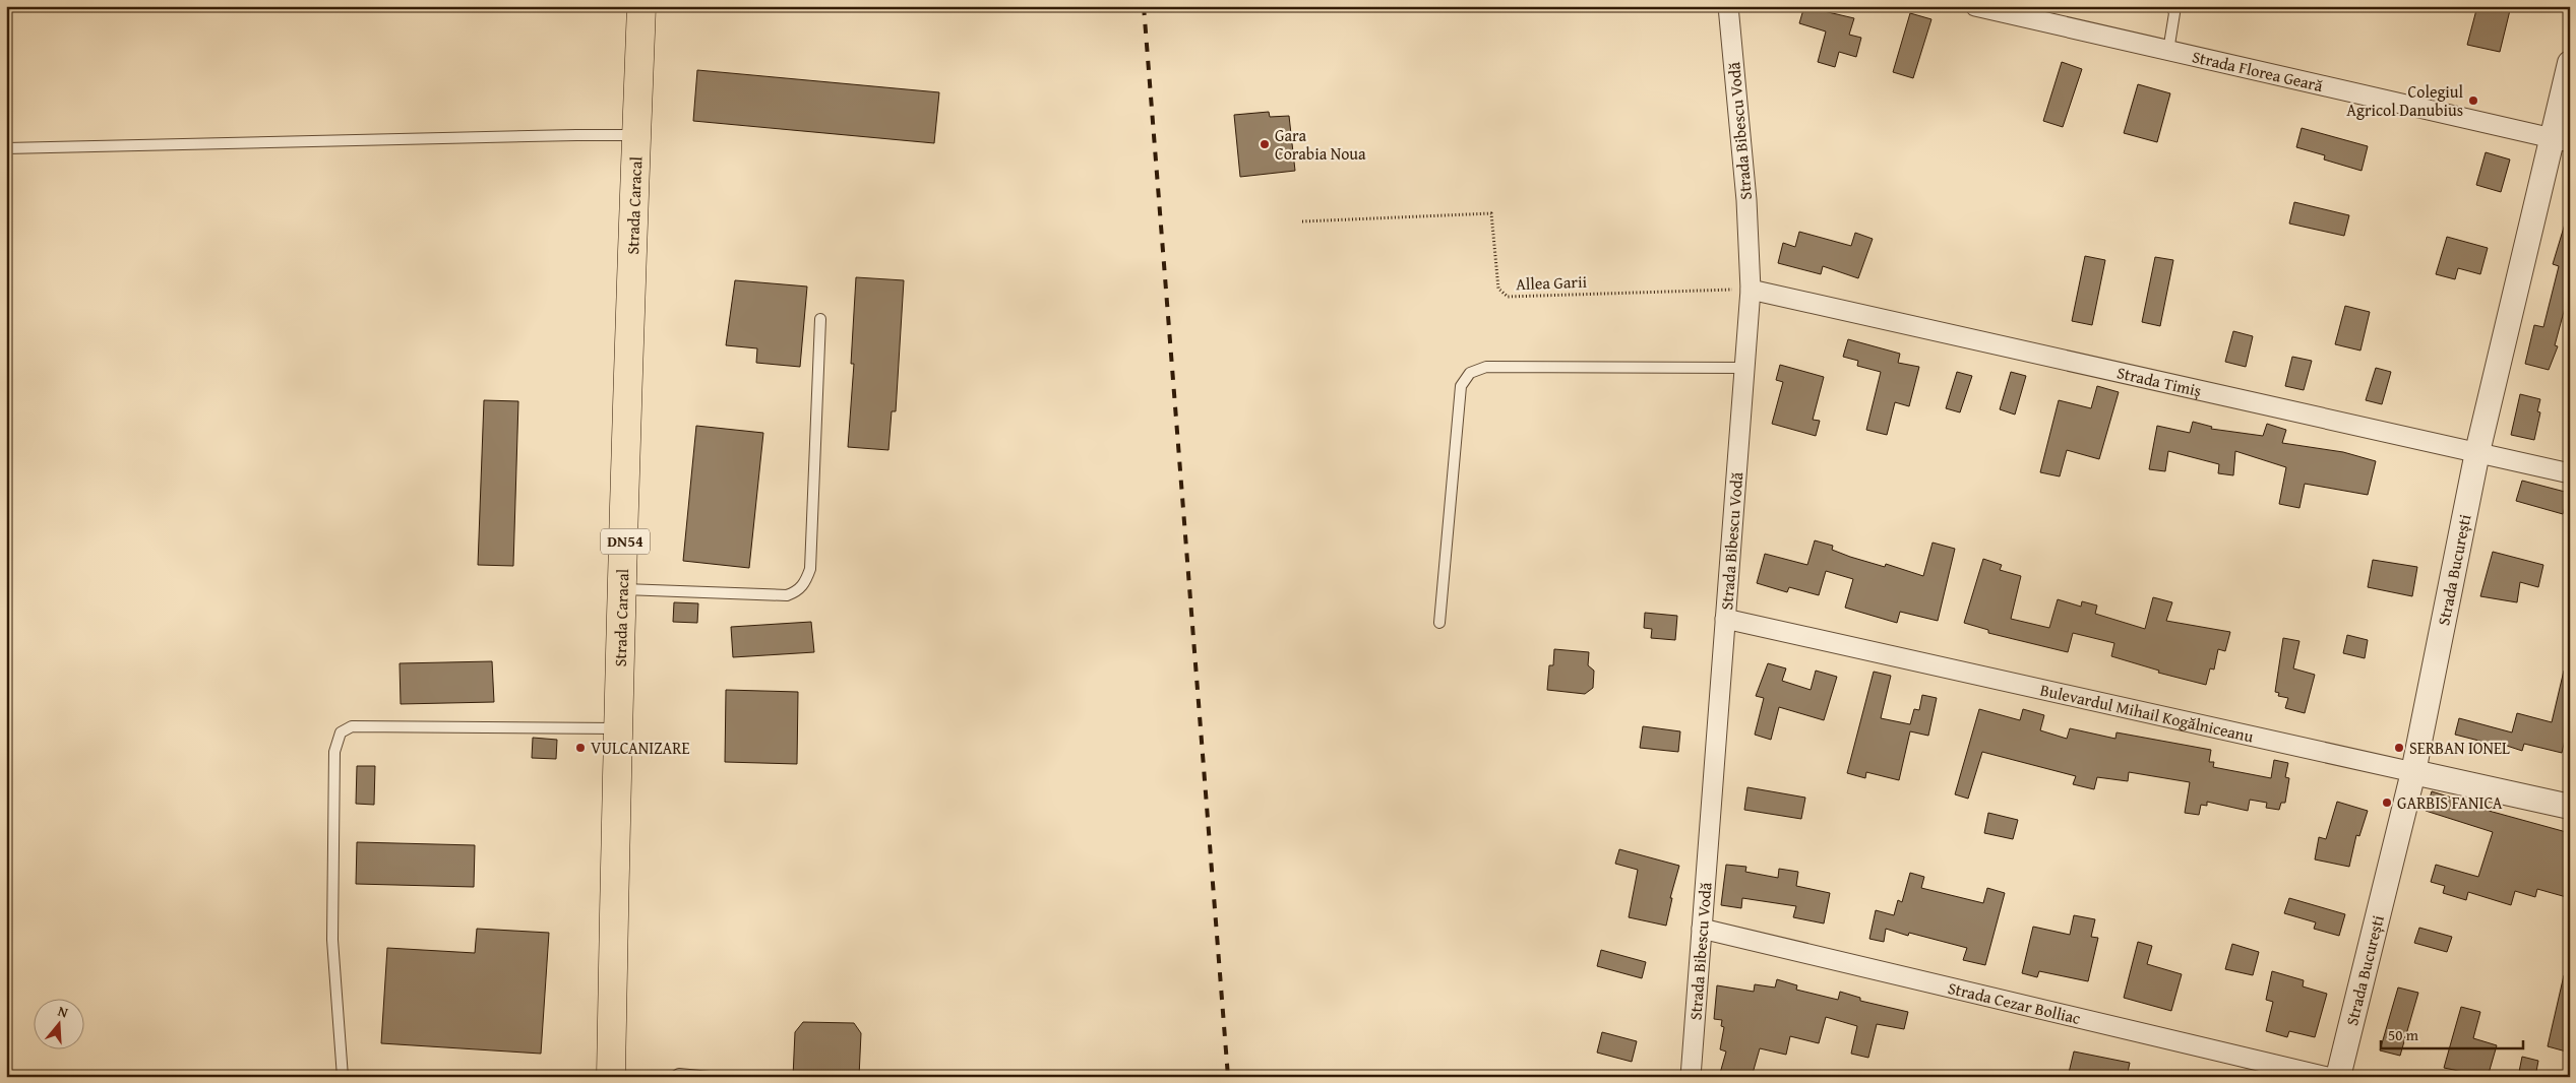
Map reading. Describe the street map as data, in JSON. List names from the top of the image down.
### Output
{
  "streets": {
    "main road": ["Strada Caracal", "DN54"],
    "street": [
      "Strada Florea Geară",
      "Strada Bibescu Vodă",
      "Strada Timiș",
      "Strada București",
      "Bulevardul Mihail Kogălniceanu",
      "Strada Cezar Bolliac"
    ],
    "path": ["Allea Garii"]
  },
  "crossings": [
    ["Strada Florea Geară", "Strada București"],
    ["Strada Bibescu Vodă", "Allea Garii"],
    ["Strada Bibescu Vodă", "Strada Timiș"],
    ["Strada Bibescu Vodă", "Bulevardul Mihail Kogălniceanu"],
    ["Strada Bibescu Vodă", "Strada Cezar Bolliac"],
    ["Allea Garii", "Strada Timiș"],
    ["Strada Timiș", "Strada București"],
    ["Strada București", "Bulevardul Mihail Kogălniceanu"]
  ],
  "places": [
    "Colegiul Agricol Danubius",
    "Gara Corabia Noua",
    "VULCANIZARE",
    "SERBAN IONEL",
    "GARBIS FANICA"
  ],
  "scale_bar": "50 m",
  "north": "top"
}
